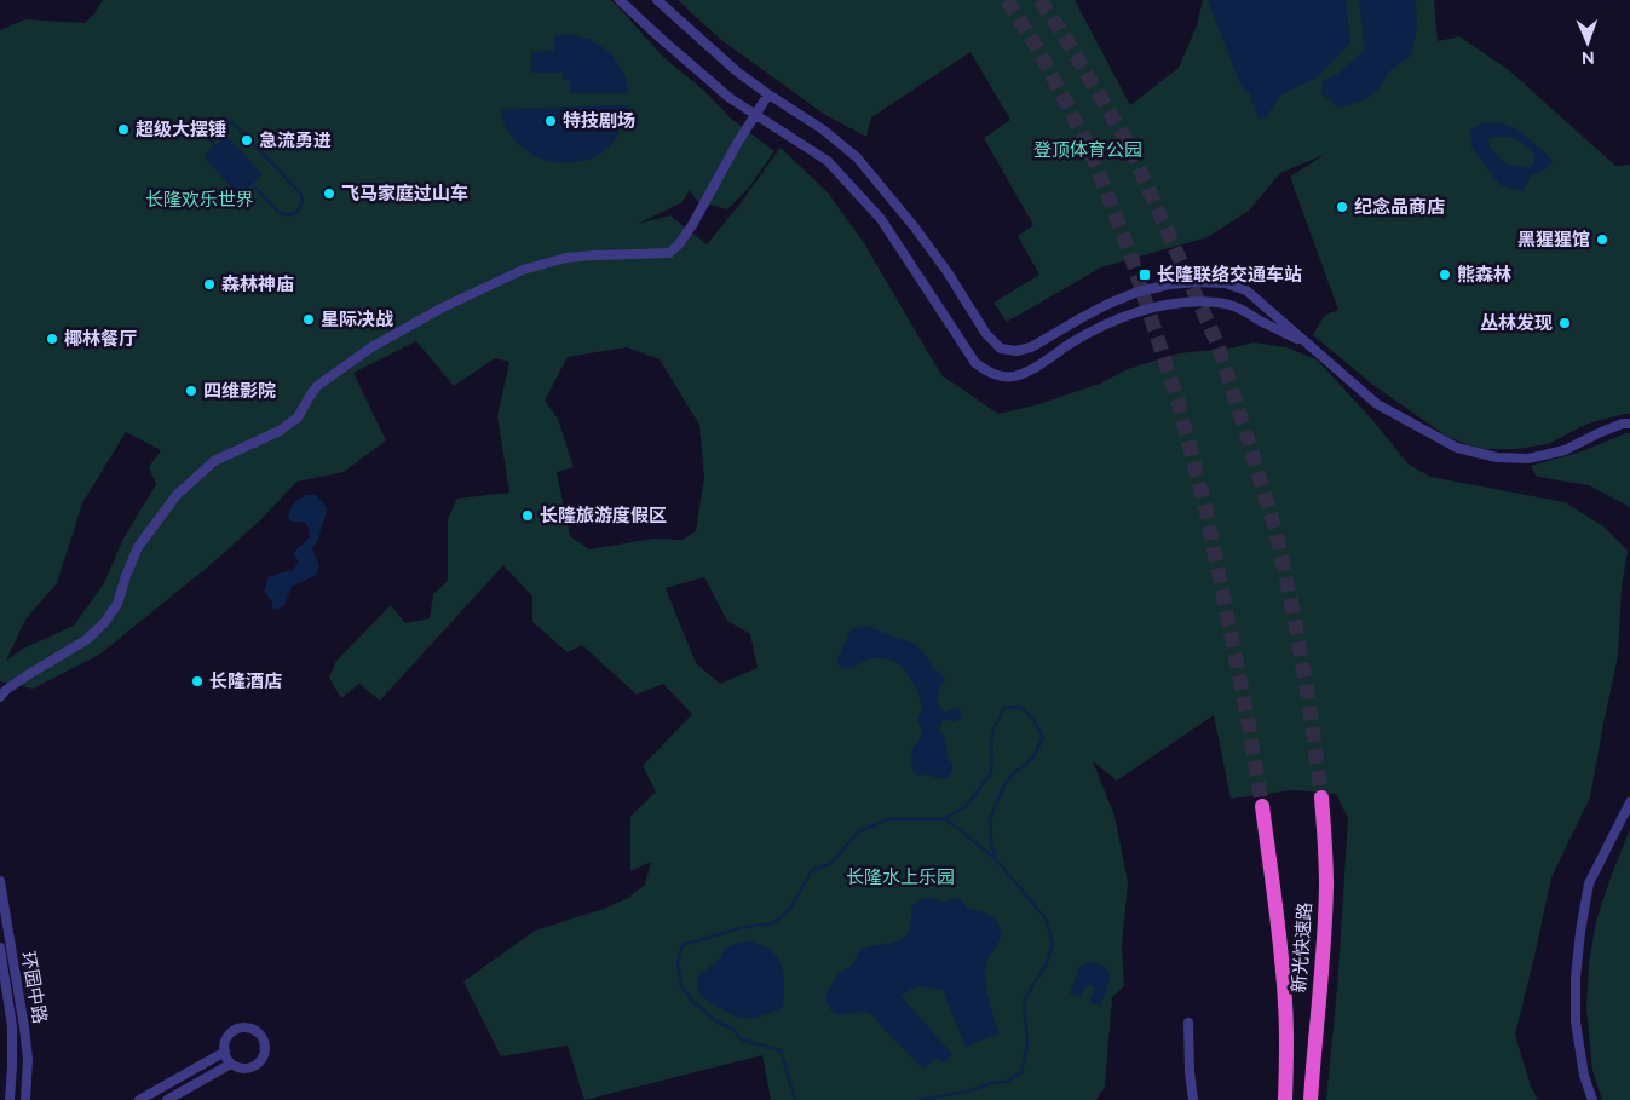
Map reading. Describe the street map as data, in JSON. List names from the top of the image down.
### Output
{
  "streets": {
    "highway": ["新光快速路"],
    "street": ["环园中路"]
  },
  "parks": ["登顶体育公园", "长隆欢乐世界", "长隆水上乐园"],
  "places": {
    "other": [
      "特技剧场",
      "超级大摆锤",
      "急流勇进",
      "飞马家庭过山车",
      "纪念品商店",
      "黑猩猩馆",
      "熊森林",
      "森林神庙",
      "星际决战",
      "丛林发现",
      "椰林餐厅",
      "四维影院",
      "长隆旅游度假区",
      "长隆酒店"
    ],
    "transit": ["长隆联络交通车站"]
  },
  "north": "bottom"
}
